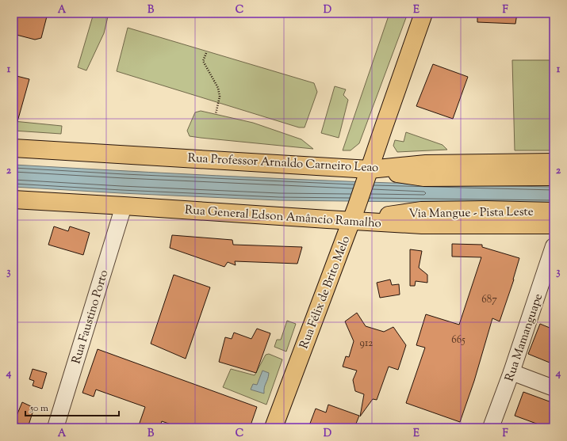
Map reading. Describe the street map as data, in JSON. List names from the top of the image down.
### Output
{
  "streets": {
    "main road": [
      "Rua Professor Arnaldo Carneiro Leao",
      "Via Mangue - Pista Leste",
      "Rua General Edson Amâncio Ramalho",
      "Rua Félix de Brito Melo"
    ],
    "street": ["Rua Faustino Porto", "Rua Mamanguape"]
  },
  "crossings": [
    ["Rua Professor Arnaldo Carneiro Leao", "Rua Félix de Brito Melo"],
    ["Via Mangue - Pista Leste", "Rua General Edson Amâncio Ramalho"],
    ["Via Mangue - Pista Leste", "Rua Félix de Brito Melo"],
    ["Rua General Edson Amâncio Ramalho", "Rua Félix de Brito Melo"],
    ["Rua General Edson Amâncio Ramalho", "Rua Faustino Porto"]
  ],
  "house_numbers": ["687", "665", "912"],
  "scale_bar": "50 m",
  "grid": {
    "columns": [
      "A",
      "B",
      "C",
      "D",
      "E",
      "F"
    ],
    "rows": [
      "1",
      "2",
      "3",
      "4"
    ]
  }
}
